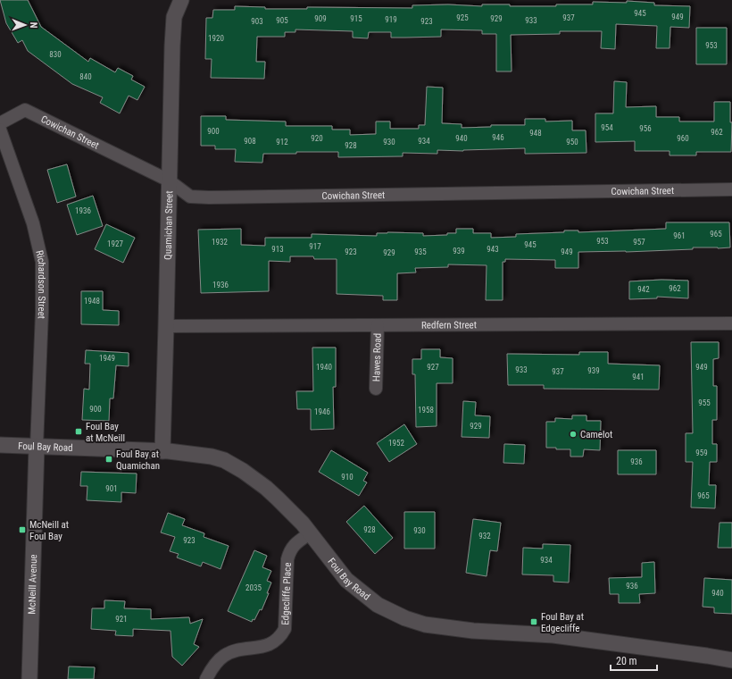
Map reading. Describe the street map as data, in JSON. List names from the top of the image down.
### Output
{
  "streets": {
    "street": [
      "Cowichan Street",
      "Quamichan Street",
      "Richardson Street",
      "Redfern Street",
      "Hawes Road",
      "Foul Bay Road",
      "McNeill Avenue",
      "Edgecliffe Place"
    ]
  },
  "crossings": [
    ["Cowichan Street", "Quamichan Street"],
    ["Quamichan Street", "Redfern Street"],
    ["Quamichan Street", "Foul Bay Road"],
    ["Richardson Street", "Foul Bay Road"],
    ["Richardson Street", "McNeill Avenue"],
    ["Redfern Street", "Hawes Road"],
    ["Foul Bay Road", "McNeill Avenue"],
    ["Foul Bay Road", "Edgecliffe Place"]
  ],
  "places": {
    "transit": [
      "Foul Bay at McNeill",
      "Foul Bay at Quamichan",
      "McNeill at Foul Bay",
      "Foul Bay at Edgecliffe"
    ],
    "other": ["Camelot"]
  },
  "house_numbers": [
    "945",
    "949",
    "925",
    "937",
    "909",
    "915",
    "929",
    "919",
    "905",
    "933",
    "903",
    "923",
    "1920",
    "953",
    "830",
    "840",
    "954",
    "956",
    "900",
    "962",
    "948",
    "946",
    "920",
    "940",
    "960",
    "908",
    "934",
    "912",
    "930",
    "950",
    "928",
    "1936",
    "965",
    "961",
    "953",
    "1932",
    "957",
    "1927",
    "945",
    "917",
    "913",
    "943",
    "939",
    "923",
    "935",
    "949",
    "929",
    "1936",
    "962",
    "942",
    "1948",
    "1949",
    "1940",
    "927",
    "949",
    "933",
    "939",
    "937",
    "941",
    "955",
    "900",
    "1958",
    "1946",
    "929",
    "1952",
    "959",
    "936",
    "910",
    "901",
    "965",
    "928",
    "930",
    "932",
    "923",
    "934",
    "936",
    "2035",
    "940",
    "921"
  ],
  "scale_bar": "20 m",
  "north": "right"
}
